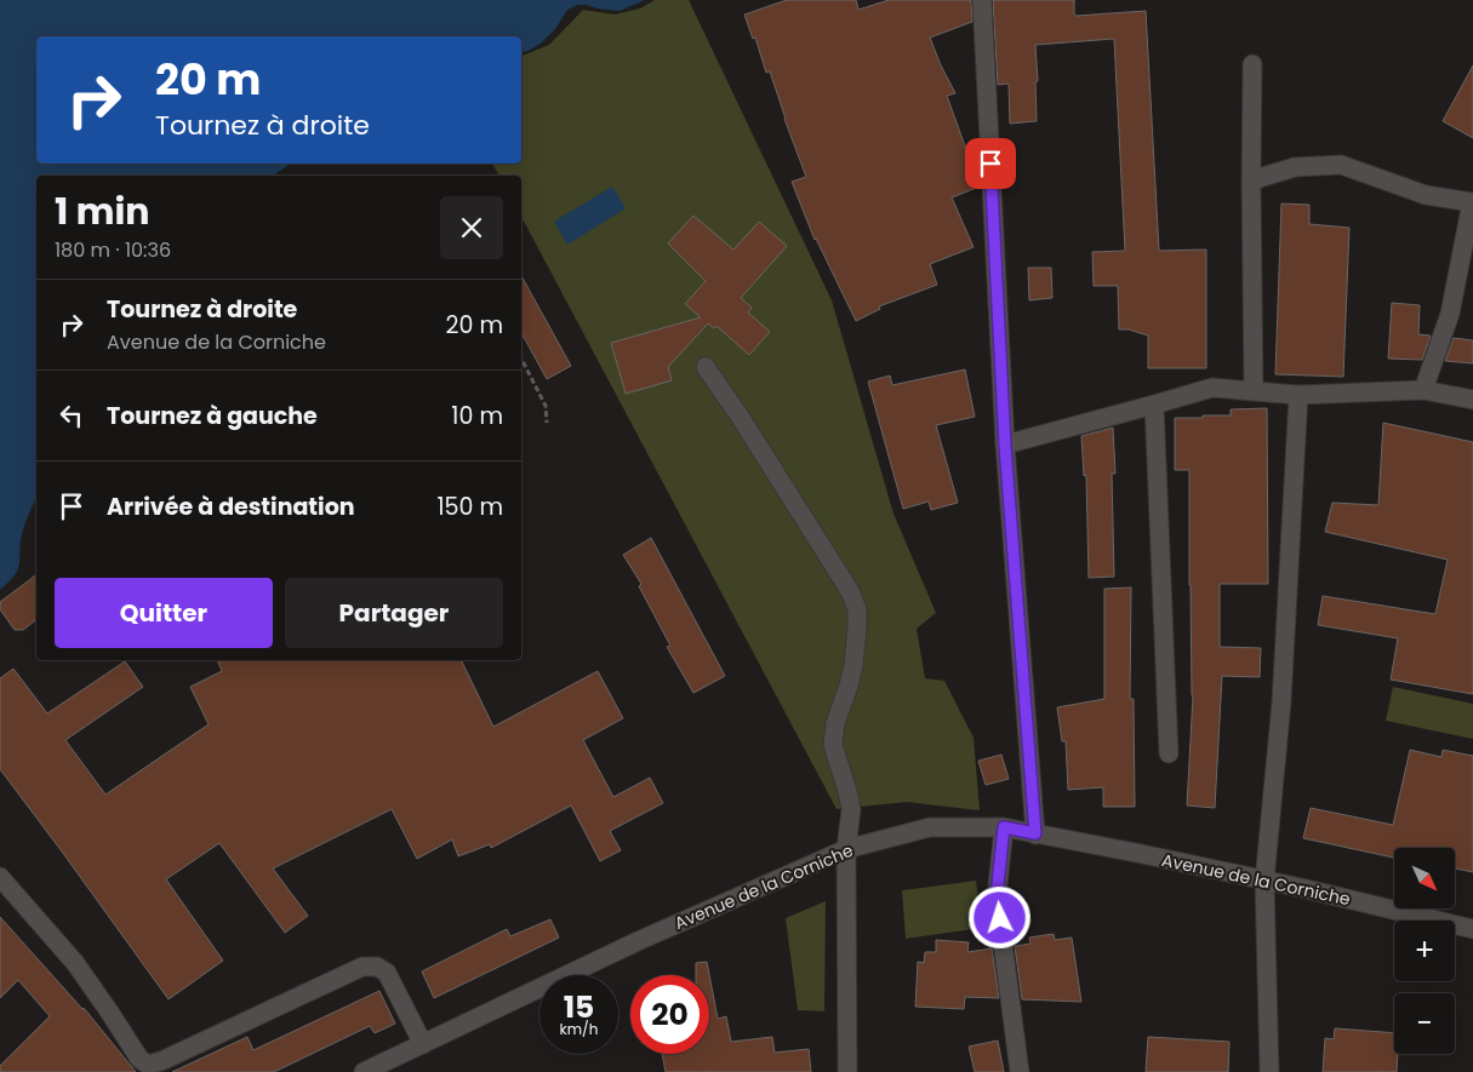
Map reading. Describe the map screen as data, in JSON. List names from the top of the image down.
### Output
{
  "streets": {
    "street": ["Avenue de la Corniche"]
  },
  "north": "bottom right",
  "page": {
    "turn": ["20 m", "Tournez à droite"],
    "heading": ["1 min", "180 m · 10:36"],
    "list": [
      {
        "name": "Tournez à droite",
        "note": "Avenue de la Corniche",
        "value": "20 m"
      },
      {
        "name": "Tournez à gauche",
        "value": "10 m"
      },
      {
        "name": "Arrivée à destination",
        "value": "150 m"
      }
    ],
    "buttons": ["Quitter", "Partager"],
    "map_buttons": ["+", "−"],
    "speed": "15 km/h",
    "limit": "20"
  }
}
